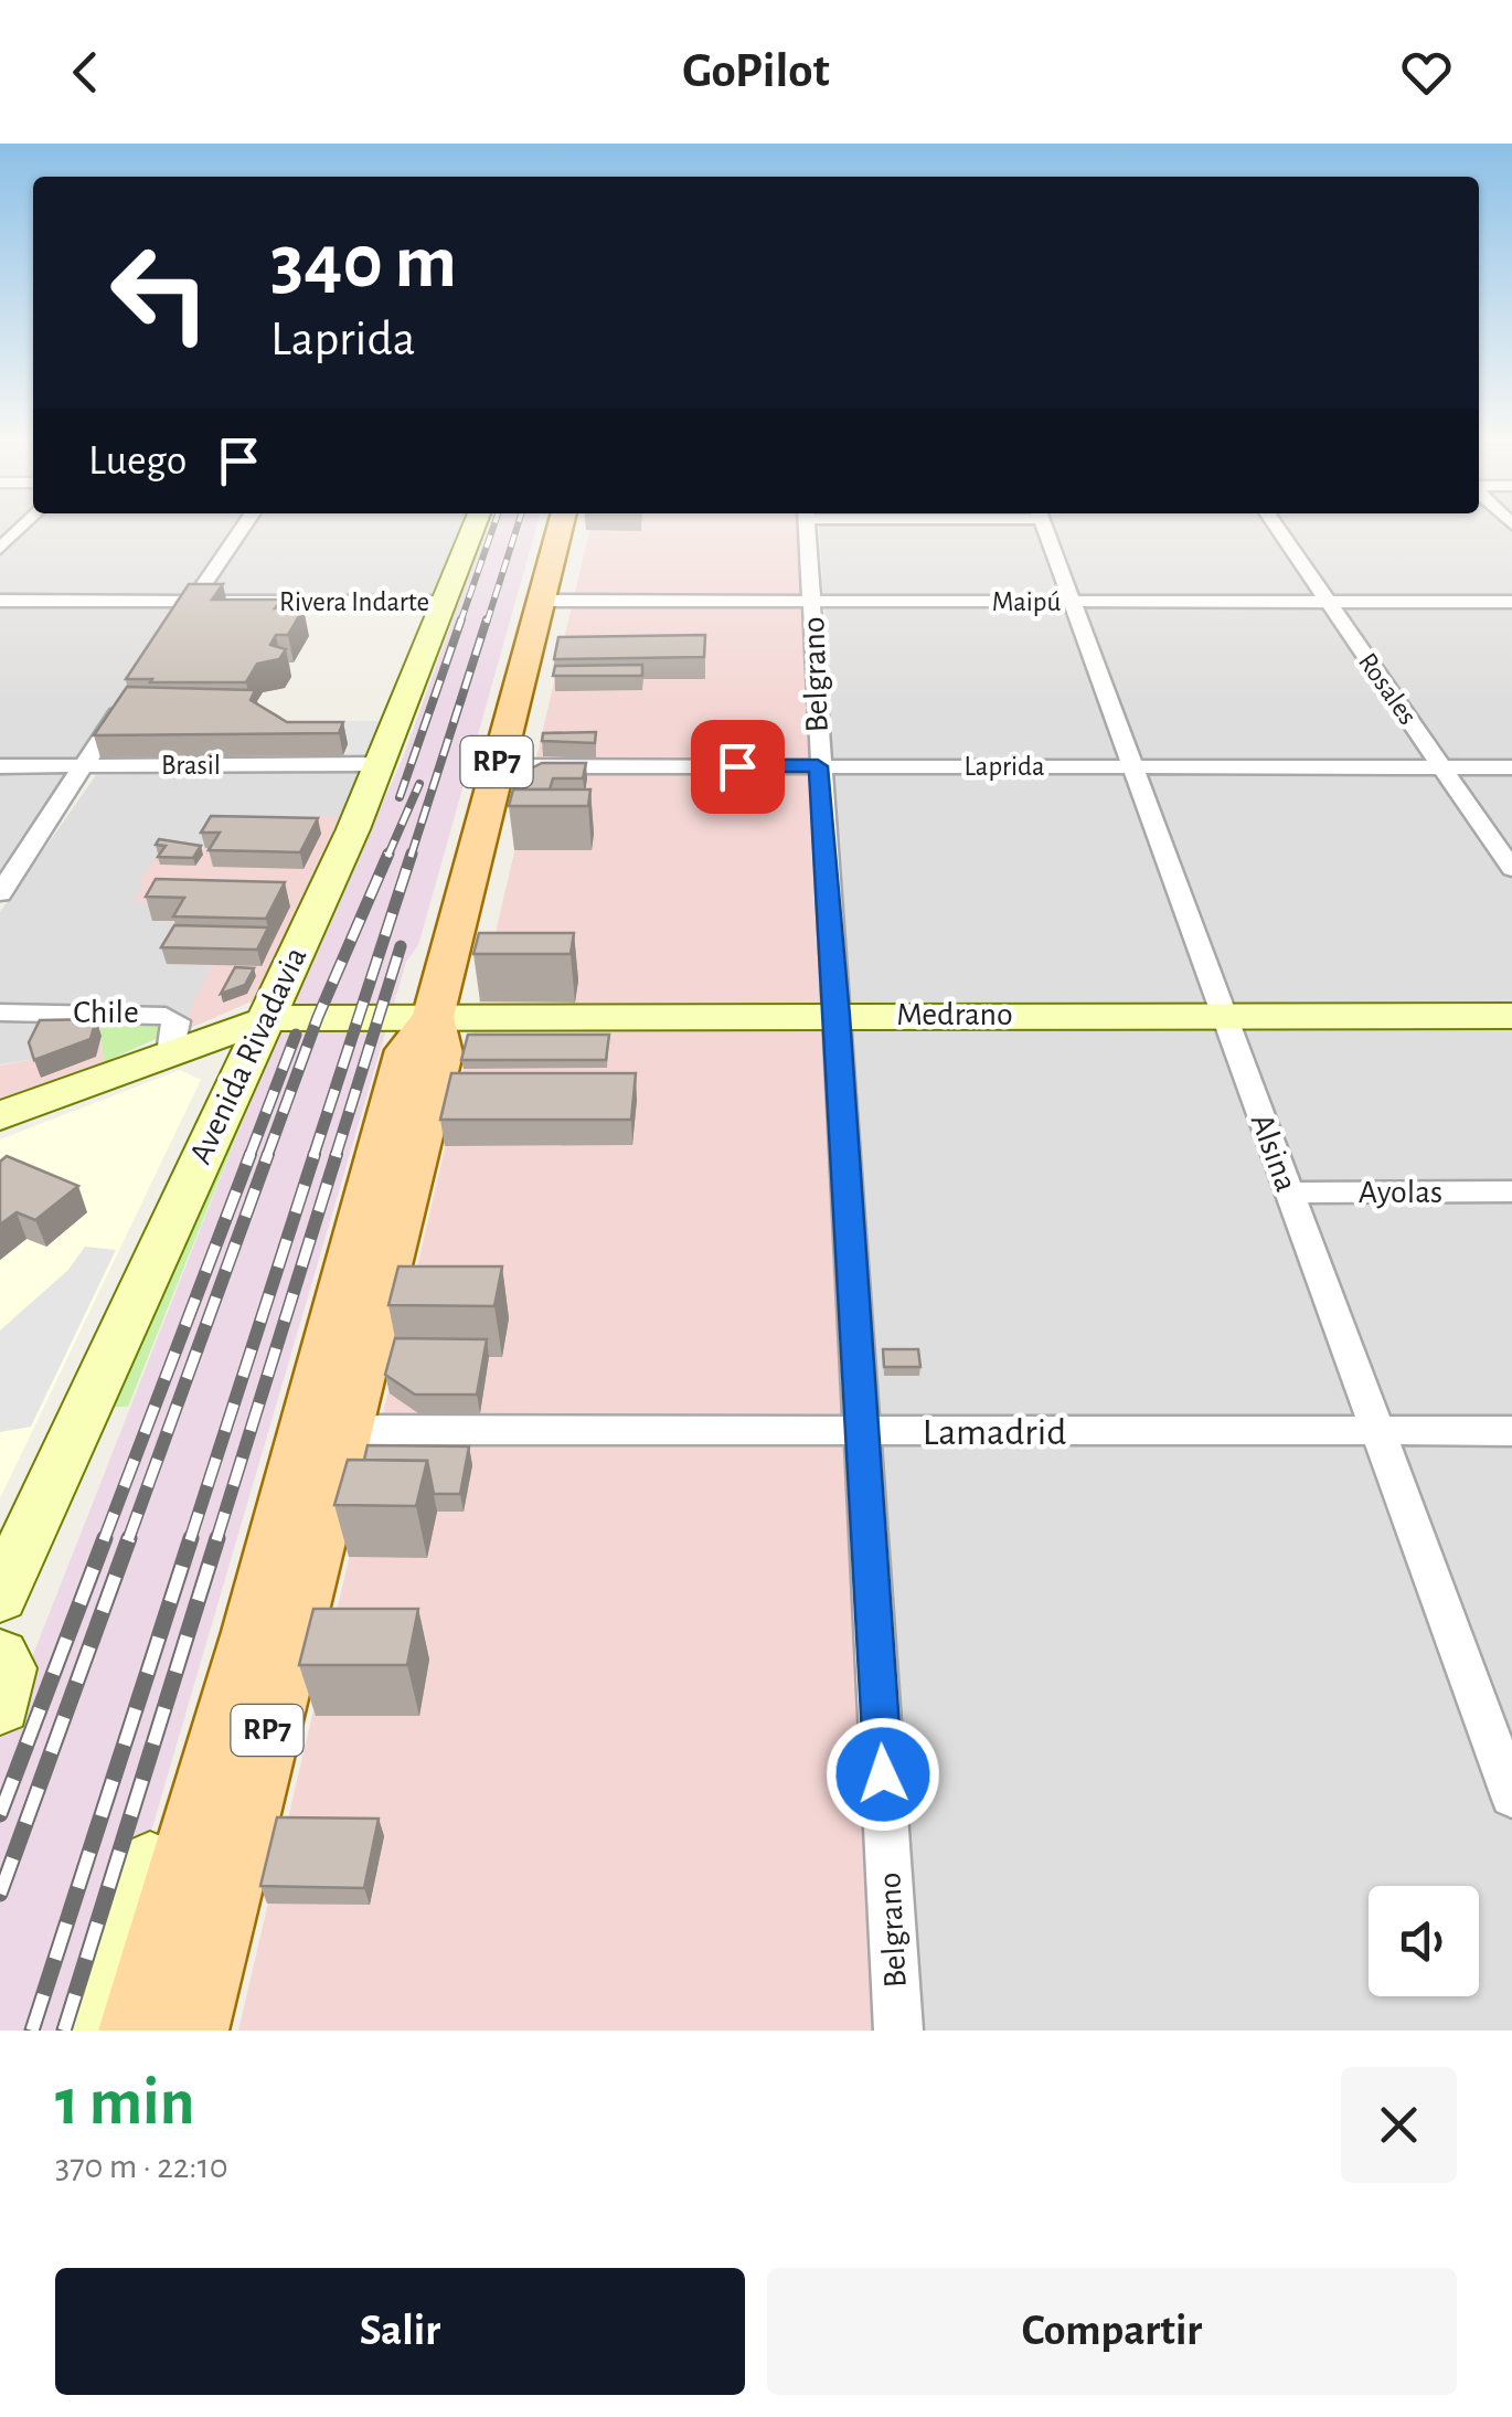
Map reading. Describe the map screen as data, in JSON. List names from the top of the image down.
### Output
{
  "streets": {
    "main road": ["RP7"],
    "street": [
      "Rivera Indarte",
      "Maipú",
      "Belgrano",
      "Rosales",
      "Brasil",
      "Laprida",
      "Chile",
      "Medrano",
      "Avenida Rivadavia",
      "Alsina",
      "Ayolas",
      "Lamadrid"
    ]
  },
  "crossings": [
    ["Rivera Indarte", "Avenida Rivadavia"],
    ["Maipú", "Belgrano"],
    ["Maipú", "Rosales"],
    ["Maipú", "RP7"],
    ["Maipú", "Alsina"],
    ["Belgrano", "Laprida"],
    ["Belgrano", "Medrano"],
    ["Belgrano", "Lamadrid"],
    ["Rosales", "Laprida"],
    ["RP7", "Laprida"],
    ["RP7", "Medrano"],
    ["RP7", "Lamadrid"],
    ["Brasil", "Avenida Rivadavia"],
    ["Laprida", "Alsina"],
    ["Chile", "Medrano"],
    ["Medrano", "Avenida Rivadavia"],
    ["Medrano", "Alsina"],
    ["Alsina", "Ayolas"],
    ["Alsina", "Lamadrid"]
  ],
  "page": {
    "header": "GoPilot",
    "turn": ["340 m", "Laprida"],
    "then": "Luego",
    "heading": ["1 min", "370 m · 22:10"],
    "buttons": ["Salir", "Compartir"]
  }
}
